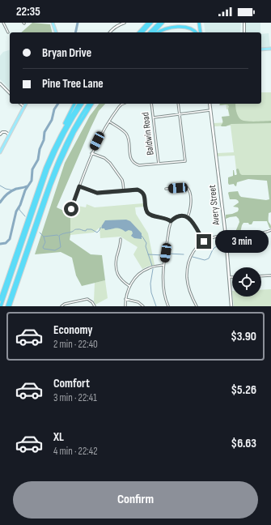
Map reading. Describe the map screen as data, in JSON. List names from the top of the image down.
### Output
{
  "streets": {
    "main road": ["Avery Street"],
    "street": ["Baldwin Road"]
  },
  "page": {
    "status": "22:35",
    "banner": ["Bryan Drive", "Pine Tree Lane"],
    "bubble": "3 min",
    "list": [
      {
        "name": "Economy",
        "note": "2 min · 22:40",
        "value": "$3.90"
      },
      {
        "name": "Comfort",
        "note": "3 min · 22:41",
        "value": "$5.26"
      },
      {
        "name": "XL",
        "note": "4 min · 22:42",
        "value": "$6.63"
      }
    ],
    "buttons": "Confirm"
  }
}
